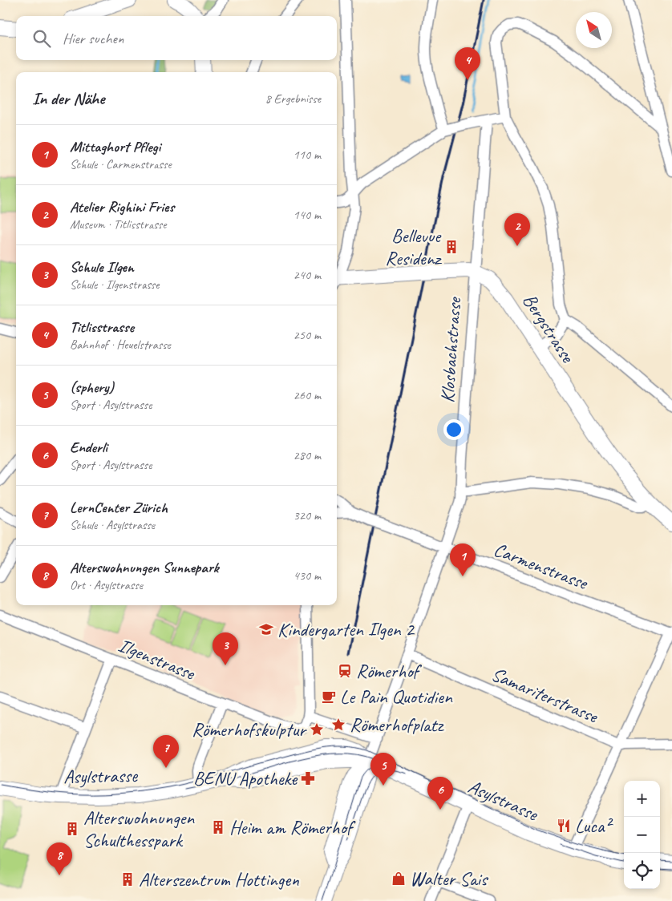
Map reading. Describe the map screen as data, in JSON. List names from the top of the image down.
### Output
{
  "streets": {
    "main road": ["Bergstrasse", "Klosbachstrasse", "Asylstrasse"],
    "street": ["Carmenstrasse", "Ilgenstrasse", "Samariterstrasse"]
  },
  "crossings": [
    ["Bergstrasse", "Klosbachstrasse"],
    ["Klosbachstrasse", "Carmenstrasse"],
    ["Klosbachstrasse", "Samariterstrasse"],
    ["Klosbachstrasse", "Asylstrasse"]
  ],
  "places": {
    "building": [
      "Bellevue Residenz",
      "Heim am Römerhof",
      "Alterswohnungen Schulthesspark",
      "Alterszentrum Hottingen"
    ],
    "school or university": ["Kindergarten Ilgen 2"],
    "station": ["Römerhof"],
    "cafe": ["Le Pain Quotidien"],
    "place": ["Römerhofplatz", "Römerhofskulptur"],
    "pharmacy": ["BENU Apotheke"],
    "restaurant": ["Luca²"],
    "shop": ["Walter Sais"]
  },
  "north": "top left",
  "page": {
    "search": "Hier suchen",
    "pins": [
      "4",
      "2",
      "1",
      "3",
      "7",
      "5",
      "6",
      "8"
    ],
    "heading": ["In der Nähe", "8 Ergebnisse"],
    "list": [
      {
        "mark": "1",
        "name": "Mittaghort Pflegi",
        "note": "Schule · Carmenstrasse",
        "value": "110 m"
      },
      {
        "mark": "2",
        "name": "Atelier Righini Fries",
        "note": "Museum · Titlisstrasse",
        "value": "140 m"
      },
      {
        "mark": "3",
        "name": "Schule Ilgen",
        "note": "Schule · Ilgenstrasse",
        "value": "240 m"
      },
      {
        "mark": "4",
        "name": "Titlisstrasse",
        "note": "Bahnhof · Heuelstrasse",
        "value": "250 m"
      },
      {
        "mark": "5",
        "name": "(sphery)",
        "note": "Sport · Asylstrasse",
        "value": "260 m"
      },
      {
        "mark": "6",
        "name": "Enderli",
        "note": "Sport · Asylstrasse",
        "value": "280 m"
      },
      {
        "mark": "7",
        "name": "LernCenter Zürich",
        "note": "Schule · Asylstrasse",
        "value": "320 m"
      },
      {
        "mark": "8",
        "name": "Alterswohnungen Sunnepark",
        "note": "Ort · Asylstrasse",
        "value": "430 m"
      }
    ],
    "map_buttons": ["+", "−"]
  }
}
